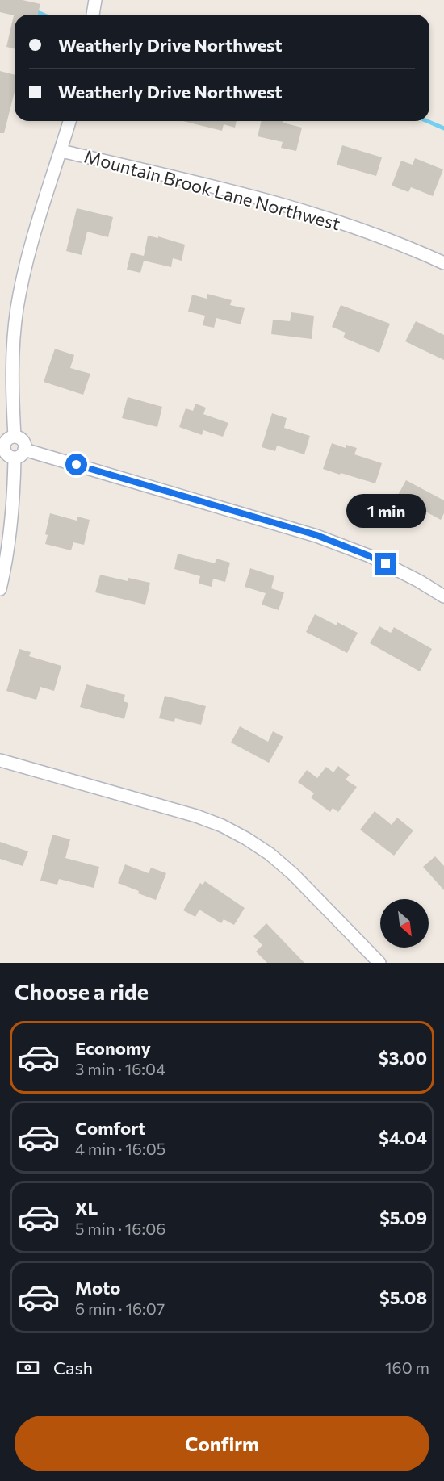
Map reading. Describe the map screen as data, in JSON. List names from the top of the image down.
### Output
{
  "streets": {
    "street": ["Mountain Brook Lane Northwest"]
  },
  "north": "bottom right",
  "page": {
    "banner": ["Weatherly Drive Northwest", "Weatherly Drive Northwest"],
    "bubble": "1 min",
    "heading": "Choose a ride",
    "list": [
      {
        "name": "Economy",
        "note": "3 min · 16:04",
        "value": "$3.00"
      },
      {
        "name": "Comfort",
        "note": "4 min · 16:05",
        "value": "$4.04"
      },
      {
        "name": "XL",
        "note": "5 min · 16:06",
        "value": "$5.09"
      },
      {
        "name": "Moto",
        "note": "6 min · 16:07",
        "value": "$5.08"
      }
    ],
    "pay": ["Cash", "160 m"],
    "buttons": "Confirm"
  }
}
